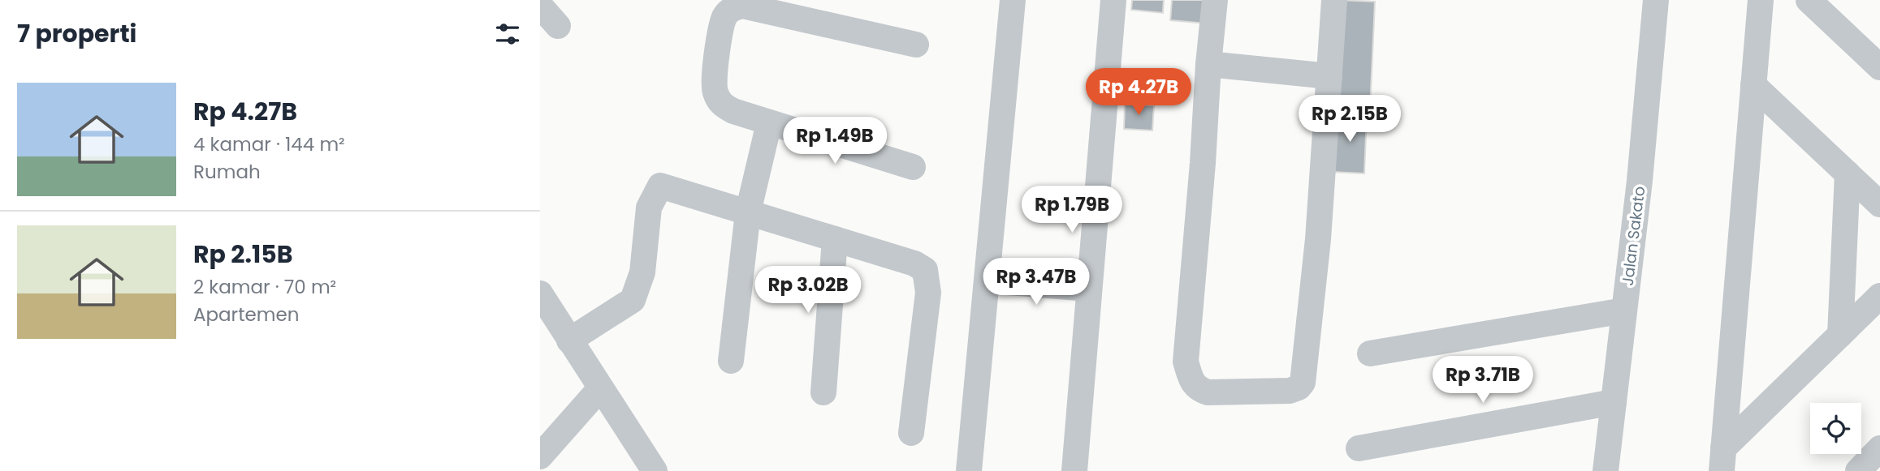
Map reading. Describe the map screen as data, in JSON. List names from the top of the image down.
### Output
{
  "streets": {
    "street": ["Jalan Sakato"]
  },
  "page": {
    "heading": "7 properti",
    "list": [
      {
        "name": "Rp 4.27B",
        "note": "4 kamar · 144 m² · Rumah"
      },
      {
        "name": "Rp 2.15B",
        "note": "2 kamar · 70 m² · Apartemen"
      }
    ],
    "price": [
      "Rp 4.27B",
      "Rp 2.15B",
      "Rp 1.49B",
      "Rp 1.79B",
      "Rp 3.47B",
      "Rp 3.02B",
      "Rp 3.71B"
    ]
  }
}
